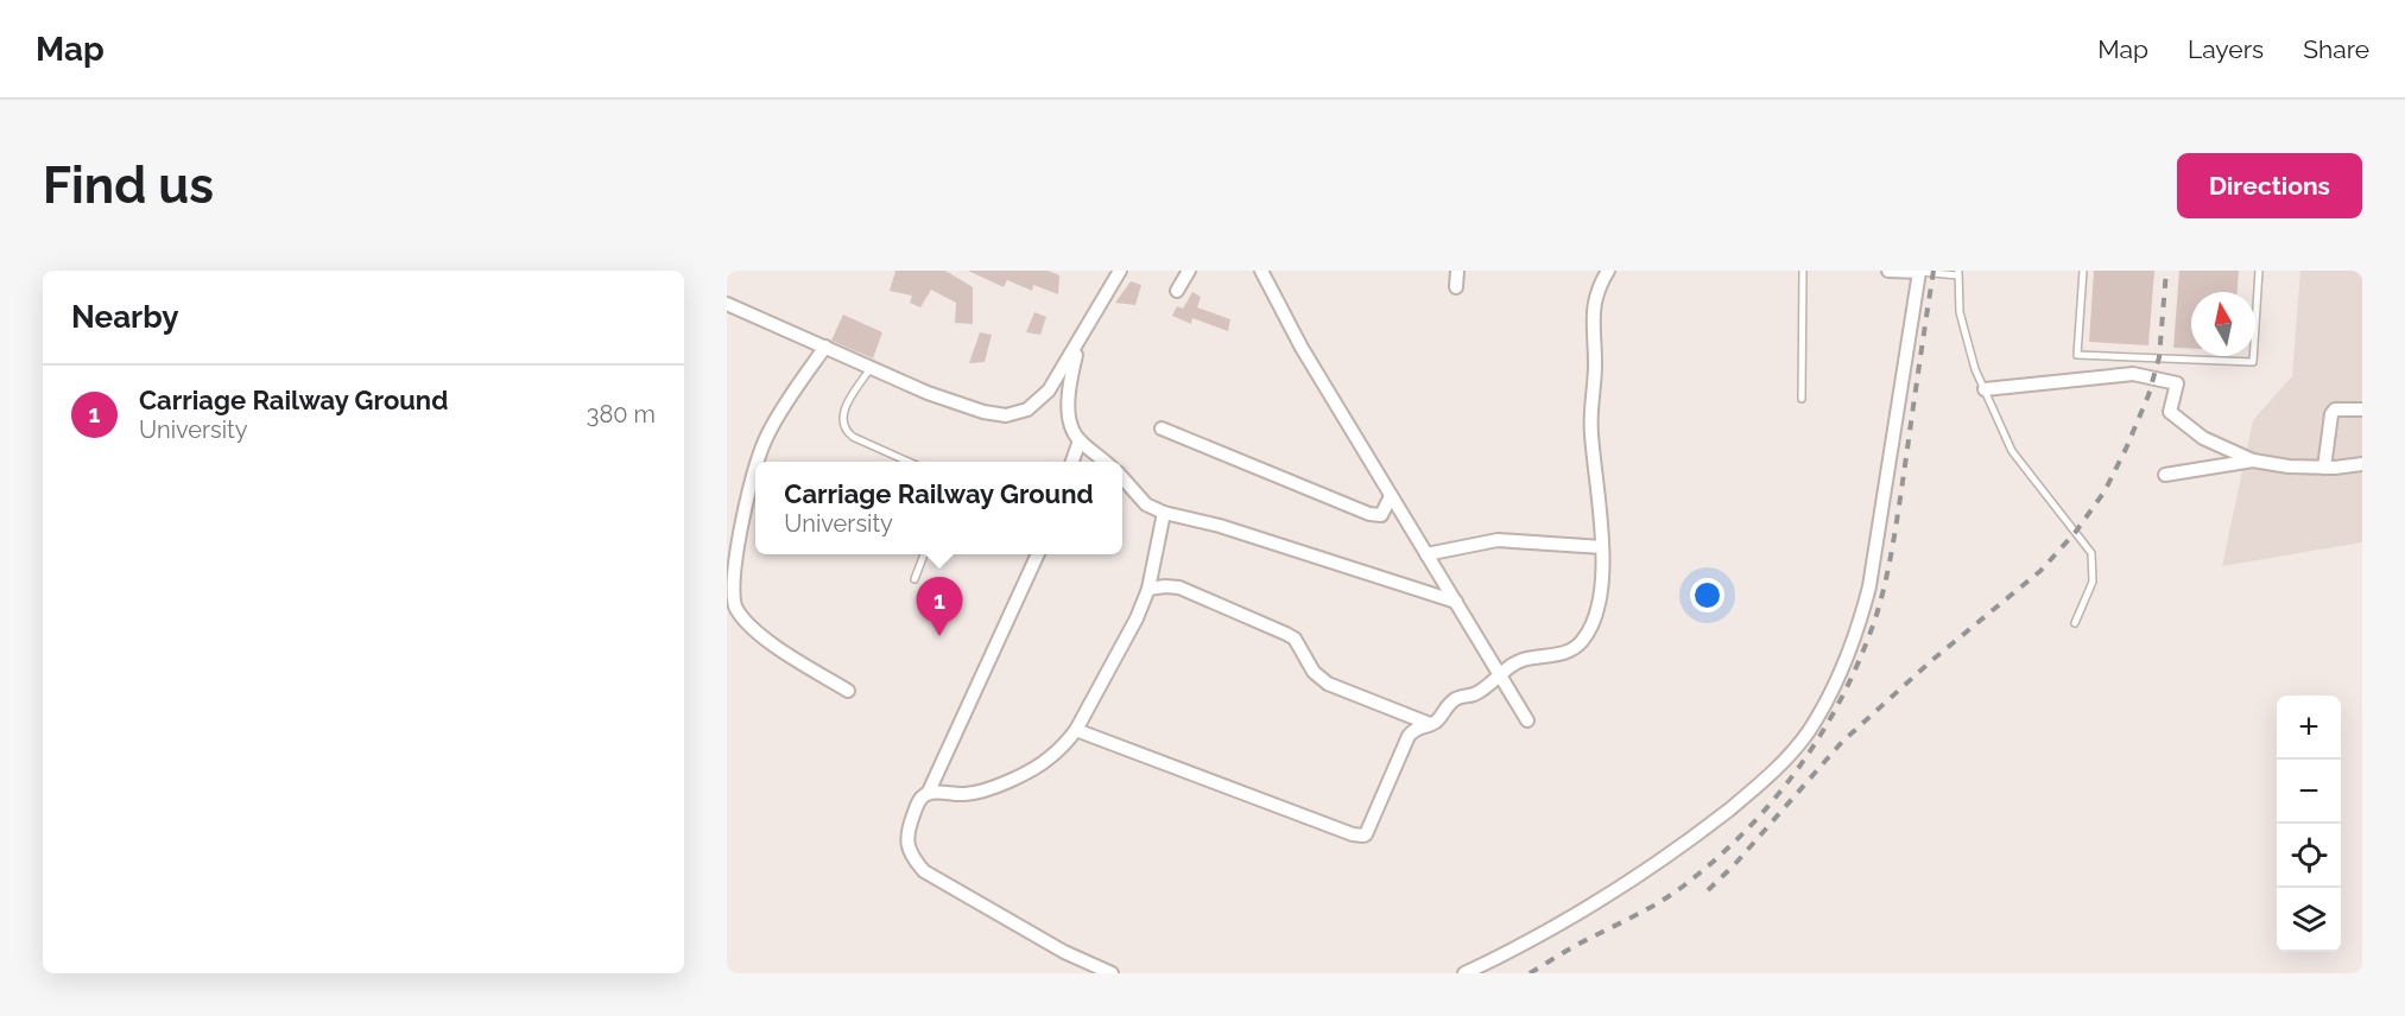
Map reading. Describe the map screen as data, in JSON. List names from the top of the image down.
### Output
{
  "north": "top",
  "page": {
    "header": "Map",
    "nav": ["Map", "Layers", "Share"],
    "buttons": "Directions",
    "title": "Find us",
    "heading": "Nearby",
    "list": [
      {
        "mark": "1",
        "name": "Carriage Railway Ground",
        "note": "University",
        "value": "380 m"
      }
    ],
    "popup": ["Carriage Railway Ground", "University"],
    "pins": "1",
    "map_buttons": ["+", "−"]
  }
}
